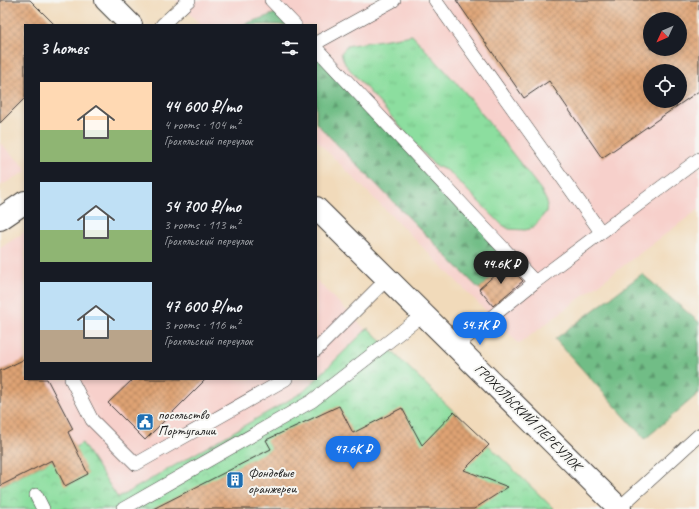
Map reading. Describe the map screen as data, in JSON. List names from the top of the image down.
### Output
{
  "streets": {
    "street": ["ГРОХОЛЬСКИЙ ПЕРЕУЛОК"]
  },
  "places": {
    "public building": ["посольство Португалии"],
    "building": ["Фондовые оранжереи"]
  },
  "north": "bottom left",
  "page": {
    "heading": "3 homes",
    "list": [
      {
        "name": "44 600 ₽/mo",
        "note": "4 rooms · 104 m² · Грохольский переулок"
      },
      {
        "name": "54 700 ₽/mo",
        "note": "3 rooms · 113 m² · Грохольский переулок"
      },
      {
        "name": "47 600 ₽/mo",
        "note": "3 rooms · 116 m² · Грохольский переулок"
      }
    ],
    "price": ["44.6K ₽", "54.7K ₽", "47.6K ₽"]
  }
}
